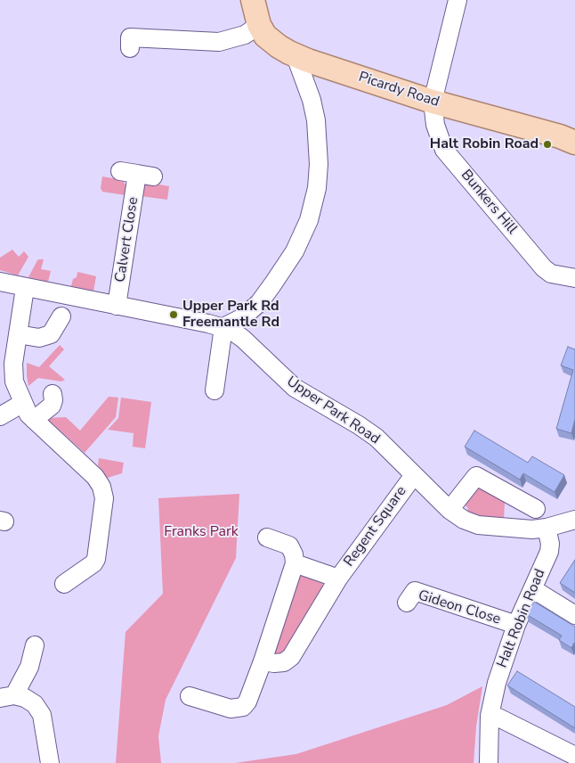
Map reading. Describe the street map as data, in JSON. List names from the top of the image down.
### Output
{
  "streets": {
    "main road": ["Picardy Road"],
    "street": [
      "Bunkers Hill",
      "Calvert Close",
      "Upper Park Road",
      "Regent Square",
      "Gideon Close",
      "Halt Robin Road"
    ]
  },
  "crossings": [
    ["Picardy Road", "Bunkers Hill"],
    ["Calvert Close", "Upper Park Road"],
    ["Upper Park Road", "Regent Square"],
    ["Upper Park Road", "Halt Robin Road"],
    ["Gideon Close", "Halt Robin Road"]
  ],
  "parks": ["Franks Park"],
  "places": ["Halt Robin Road", "Upper Park Rd Freemantle Rd"]
}
